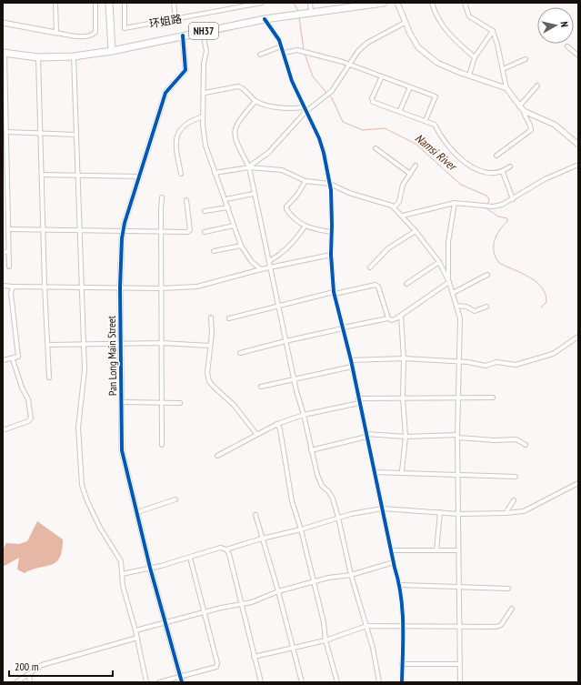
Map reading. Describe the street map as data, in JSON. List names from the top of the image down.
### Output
{
  "streets": {
    "highway": ["NH37"],
    "street": ["环姐路", "Pan Long Main Street"]
  },
  "crossings": [
    ["NH37", "Pan Long Main Street"]
  ],
  "water": ["Namsi River"],
  "scale_bar": "200 m",
  "north": "right"
}
